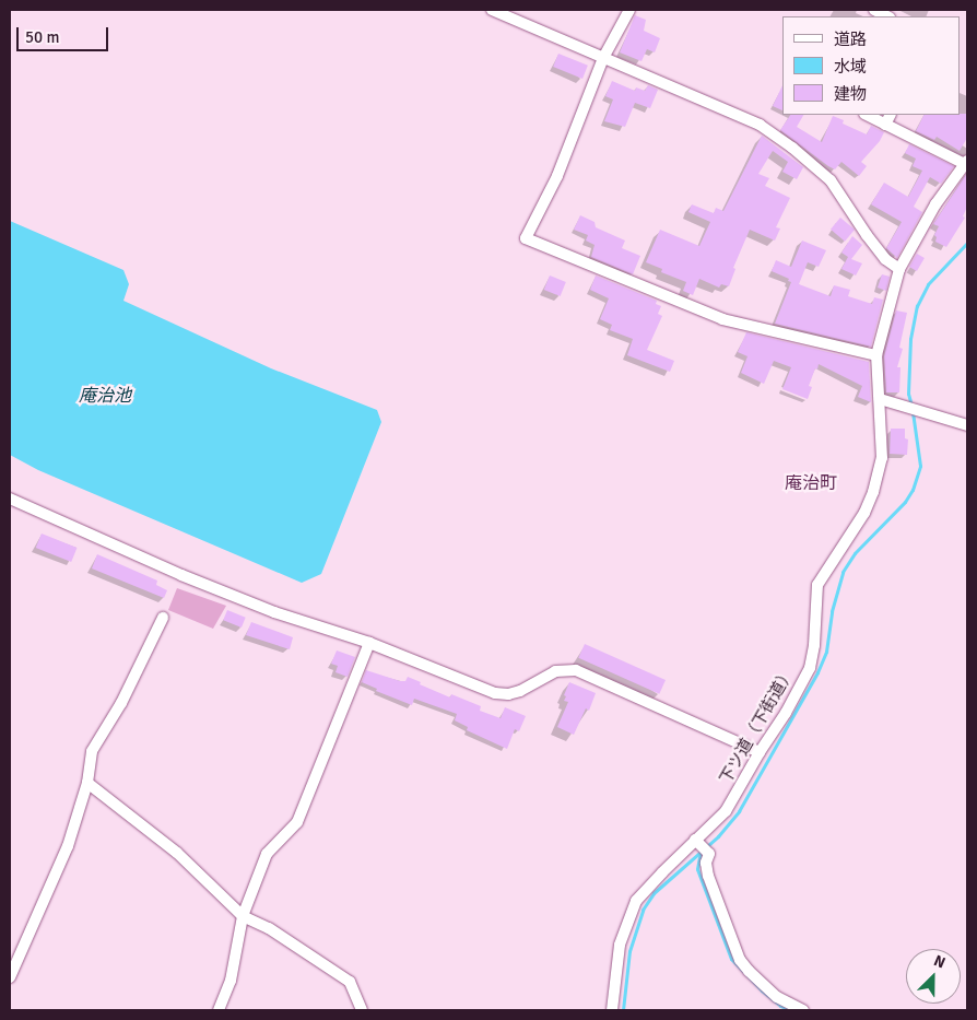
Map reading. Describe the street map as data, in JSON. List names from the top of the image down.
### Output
{
  "streets": {
    "street": ["下ツ道（下街道）"]
  },
  "districts": ["庵治町"],
  "water": ["庵治池"],
  "legend": ["道路", "水域", "建物"],
  "scale_bar": "50 m",
  "north": "top right"
}
